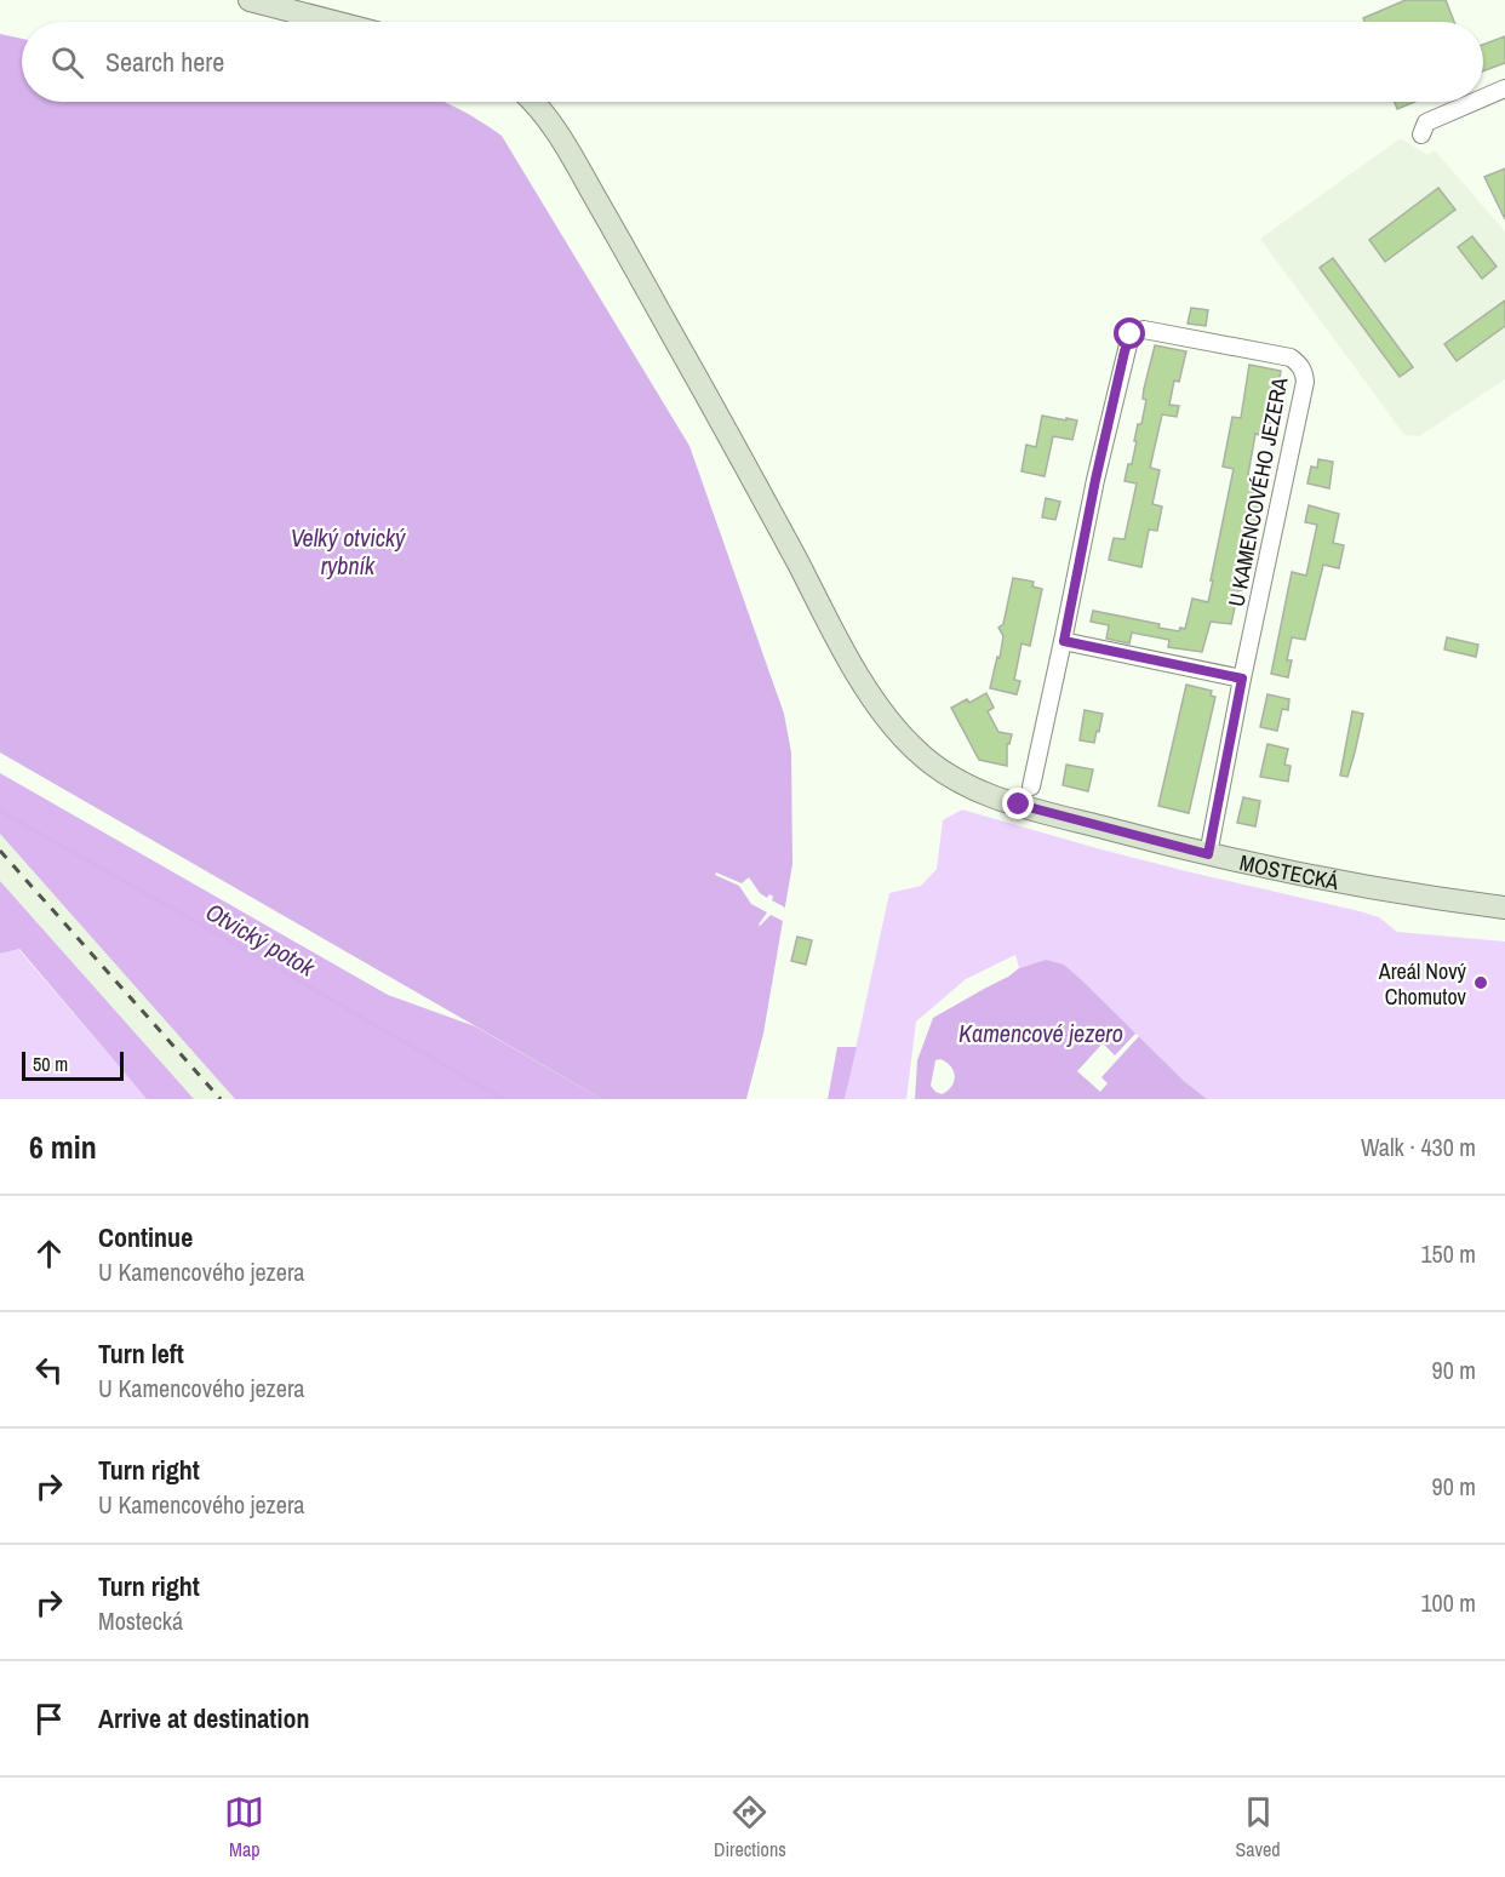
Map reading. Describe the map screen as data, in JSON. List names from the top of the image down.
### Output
{
  "streets": {
    "street": ["U KAMENCOVÉHO JEZERA", "MOSTECKÁ"]
  },
  "crossings": [
    ["U KAMENCOVÉHO JEZERA", "MOSTECKÁ"]
  ],
  "water": ["Velký otvický rybník", "Otvický potok", "Kamencové jezero"],
  "places": ["Areál Nový Chomutov"],
  "scale_bar": "50 m",
  "page": {
    "search": "Search here",
    "scale": "50 m",
    "heading": ["6 min", "Walk · 430 m"],
    "list": [
      ["Continue", "U Kamencového jezera", "150 m"],
      ["Turn left", "U Kamencového jezera", "90 m"],
      ["Turn right", "U Kamencového jezera", "90 m"],
      ["Turn right", "Mostecká", "100 m"],
      "Arrive at destination"
    ],
    "nav": ["Map", "Directions", "Saved"]
  }
}
